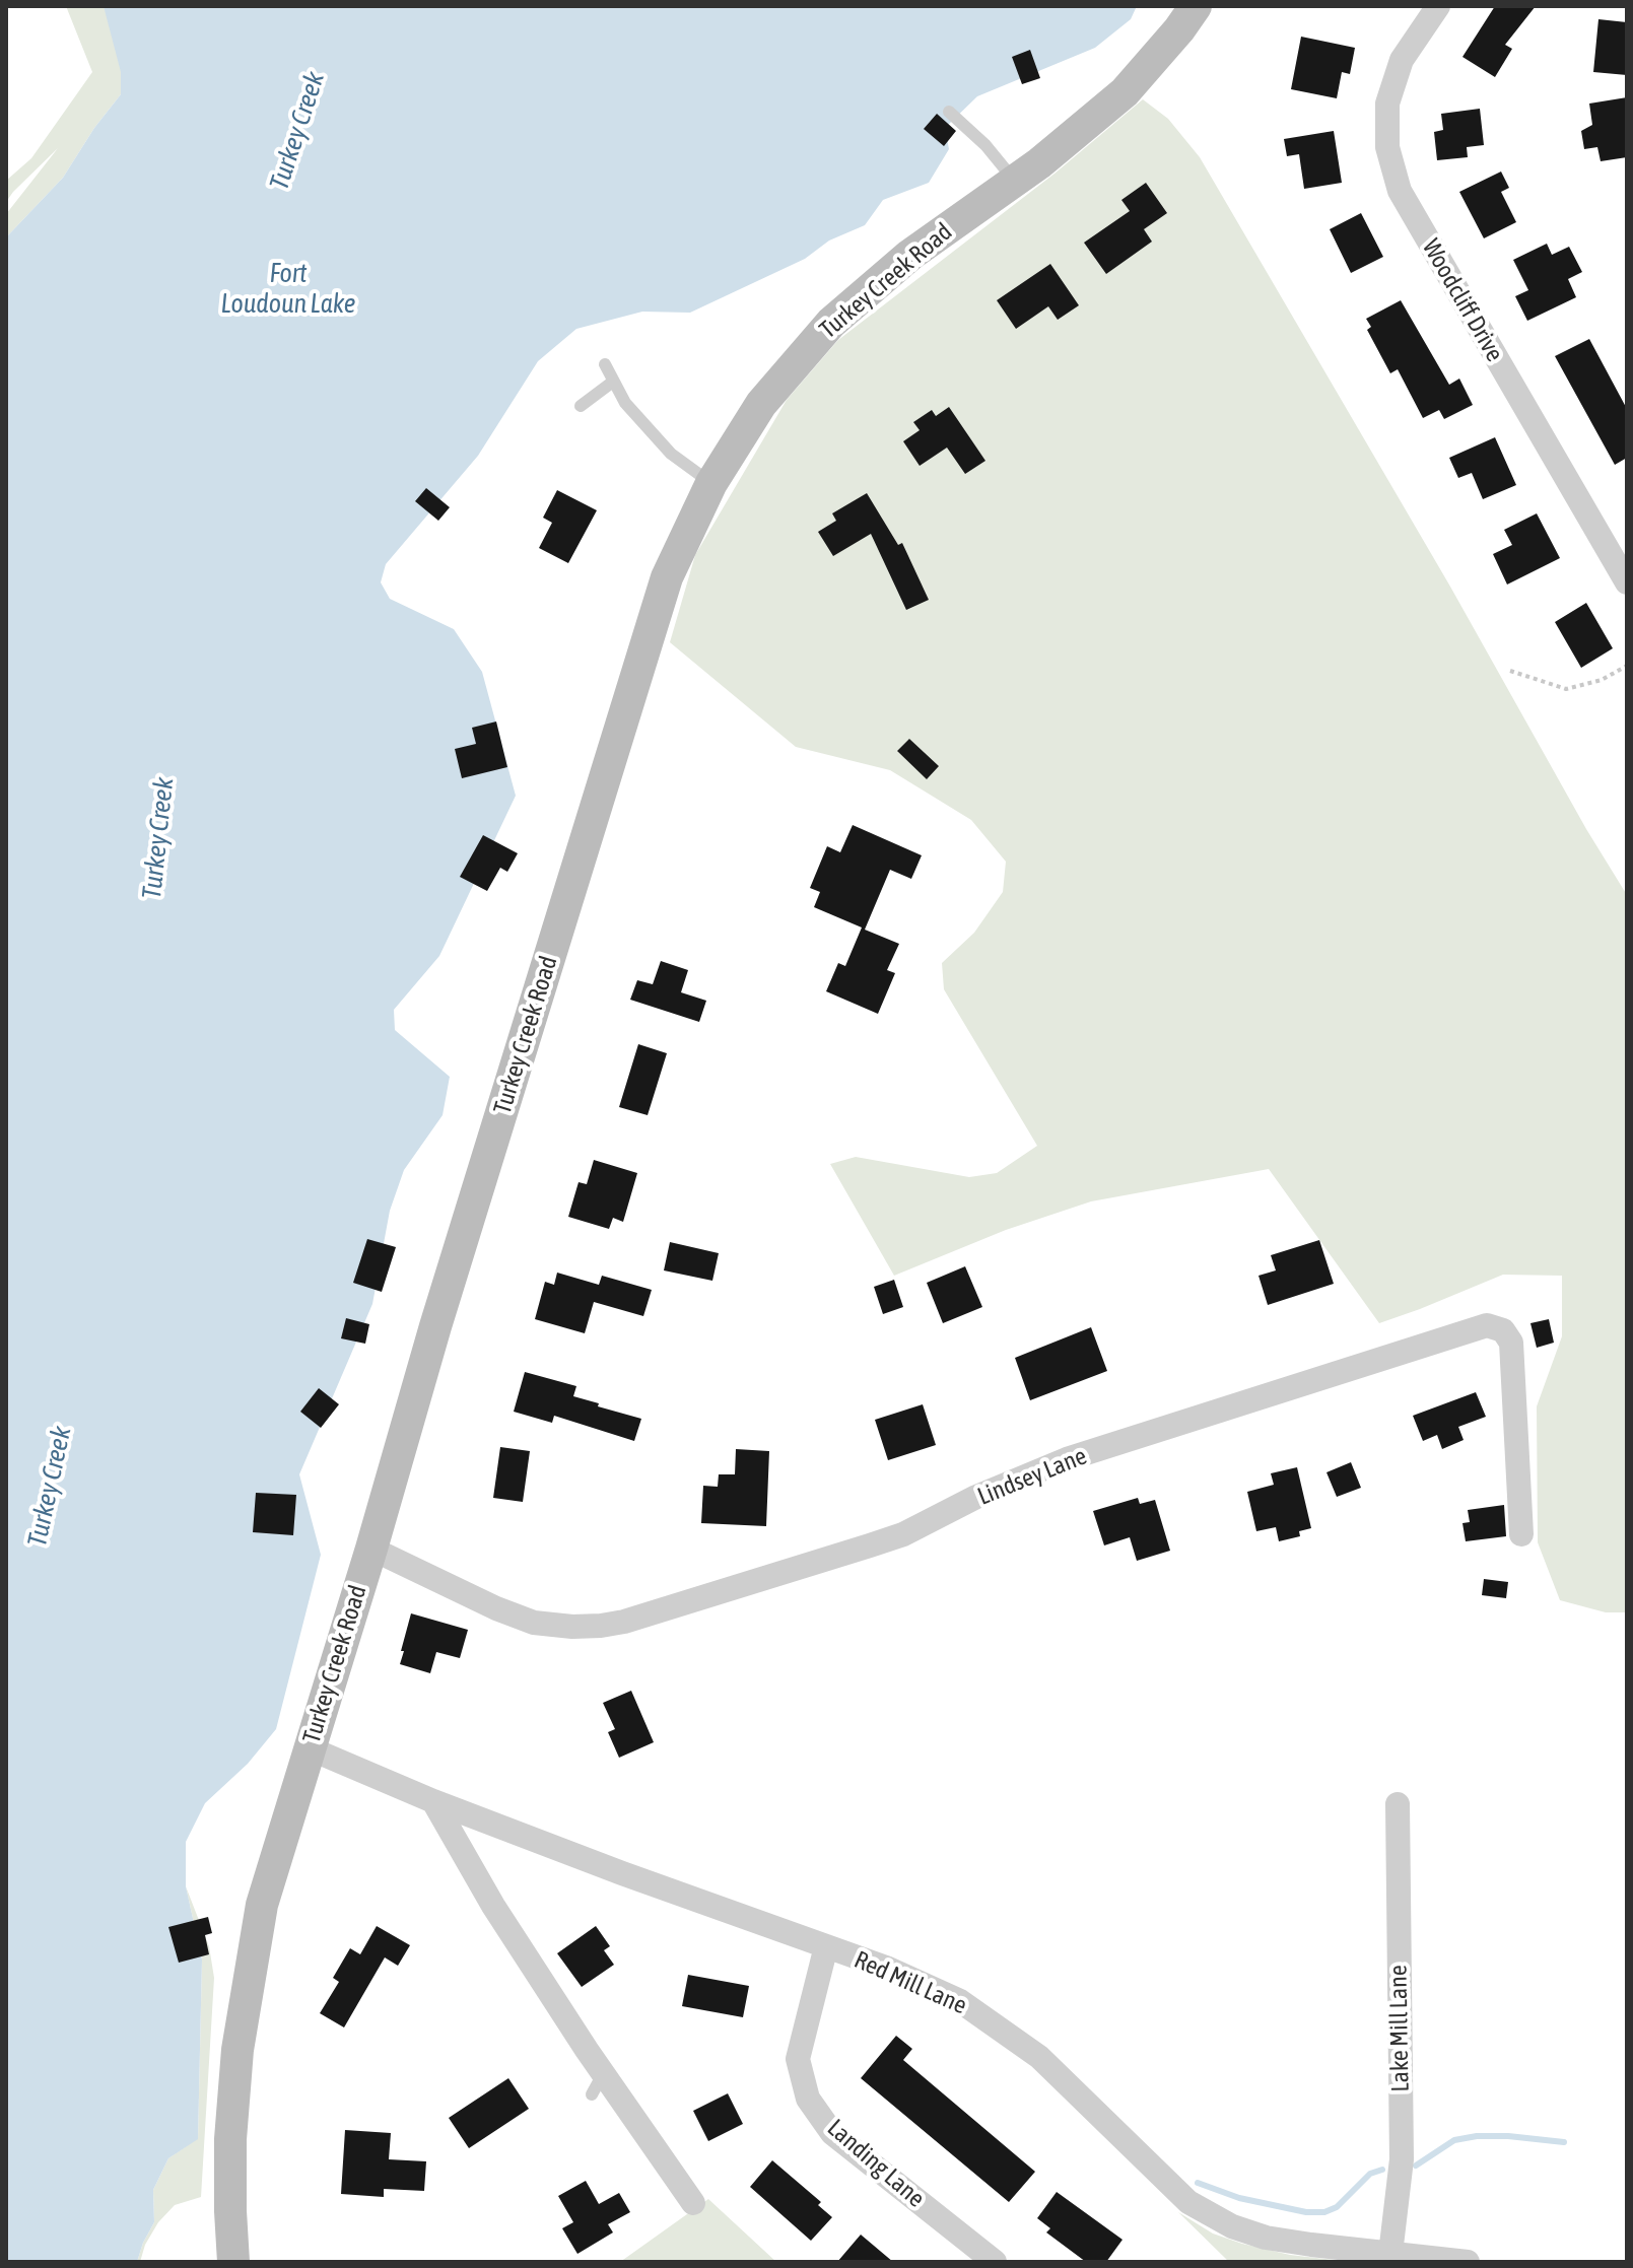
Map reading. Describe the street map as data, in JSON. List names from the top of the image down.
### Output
{
  "streets": {
    "street": [
      "Turkey Creek Road",
      "Woodcliff Drive",
      "Lindsey Lane",
      "Red Mill Lane",
      "Lake Mill Lane",
      "Landing Lane"
    ]
  },
  "crossings": [
    ["Turkey Creek Road", "Lindsey Lane"],
    ["Turkey Creek Road", "Red Mill Lane"],
    ["Red Mill Lane", "Lake Mill Lane"],
    ["Red Mill Lane", "Landing Lane"]
  ],
  "water": ["Turkey Creek", "Fort Loudoun Lake"]
}
